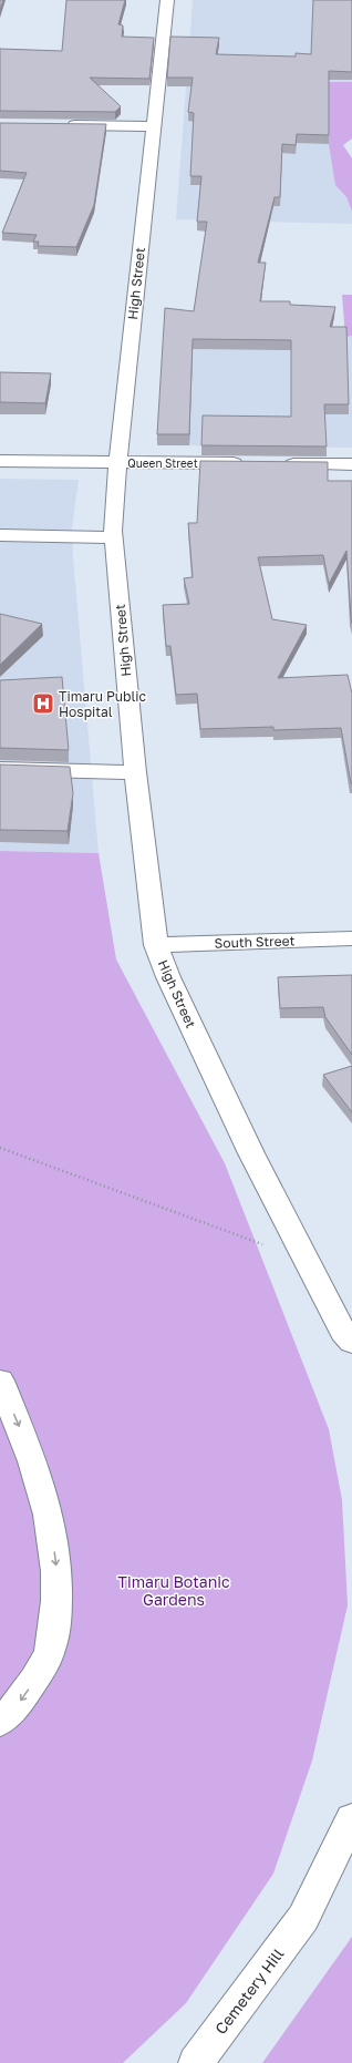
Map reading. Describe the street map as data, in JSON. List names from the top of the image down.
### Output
{
  "streets": {
    "street": [
      "High Street",
      "Queen Street",
      "South Street",
      "Cemetery Hill"
    ]
  },
  "crossings": [
    ["High Street", "Queen Street"],
    ["High Street", "South Street"]
  ],
  "parks": ["Timaru Botanic Gardens"],
  "places": {
    "hospital": ["Timaru Public Hospital"]
  }
}
